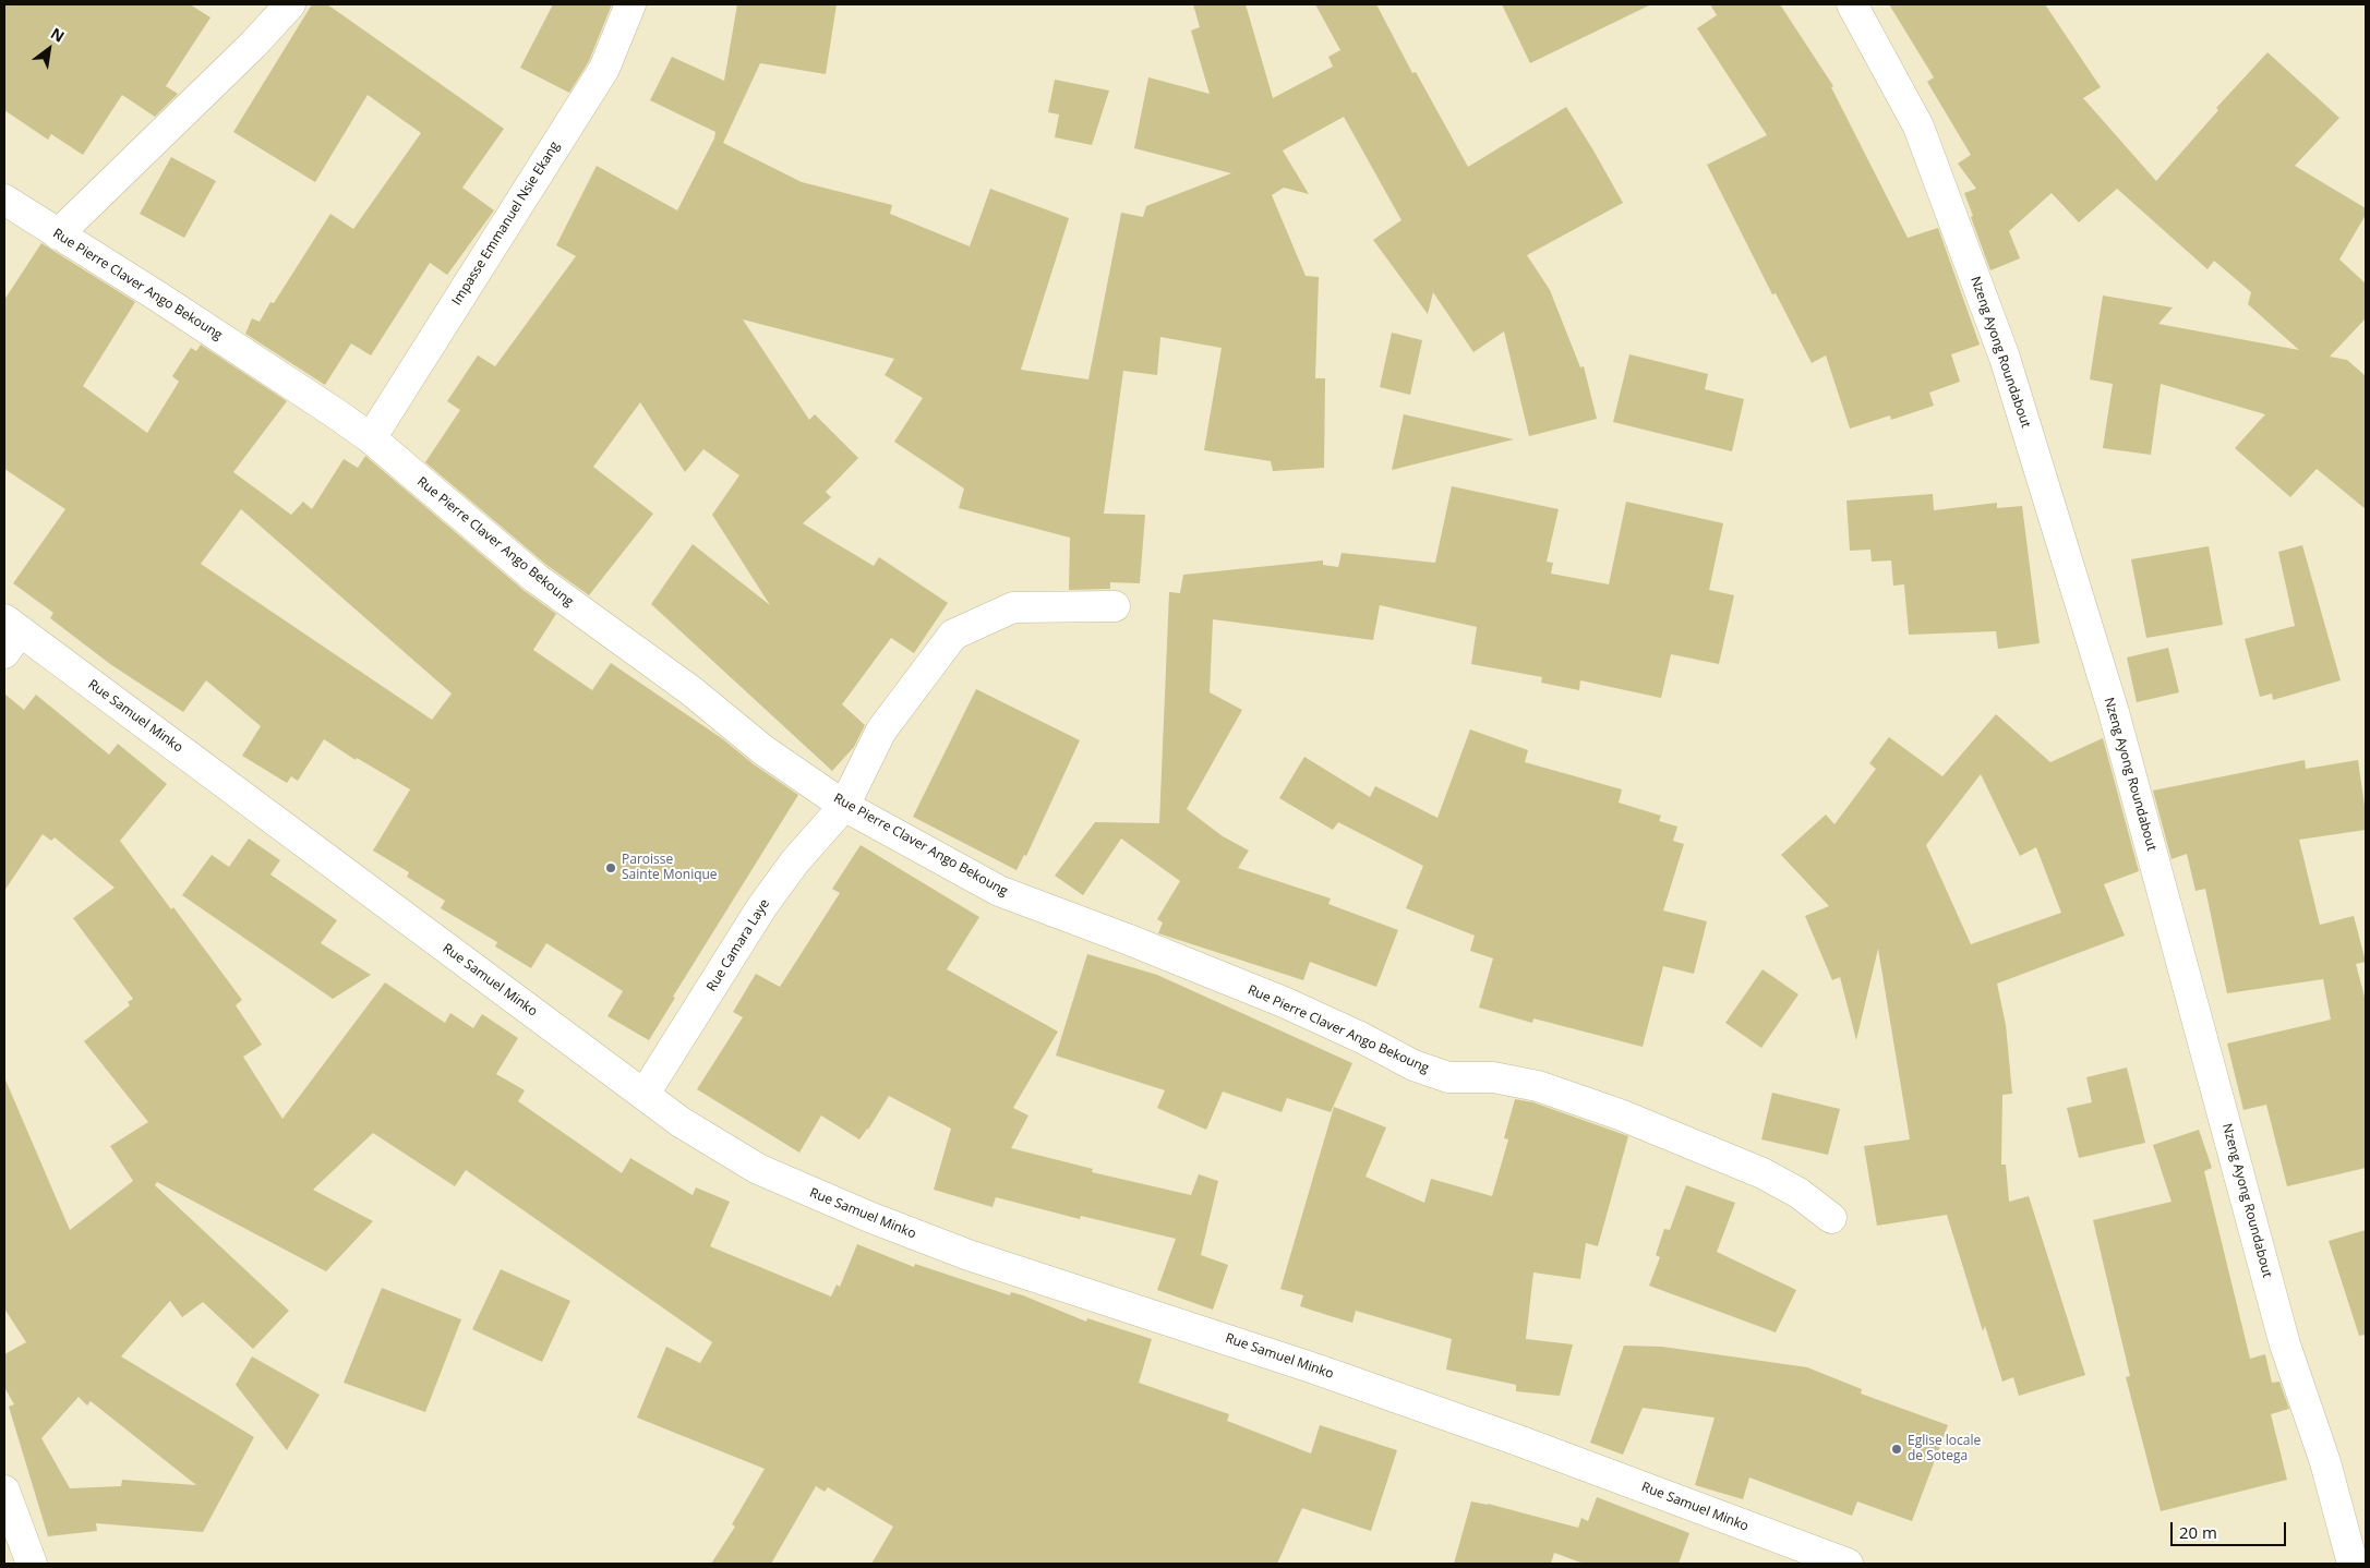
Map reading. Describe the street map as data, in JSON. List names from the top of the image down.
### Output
{
  "streets": {
    "street": [
      "Impasse Emmanuel Nsie Ekang",
      "Rue Pierre Claver Ango Bekoung",
      "Nzeng Ayong Roundabout",
      "Rue Samuel Minko",
      "Rue Camara Laye"
    ]
  },
  "crossings": [
    ["Impasse Emmanuel Nsie Ekang", "Rue Pierre Claver Ango Bekoung"],
    ["Rue Pierre Claver Ango Bekoung", "Rue Camara Laye"],
    ["Rue Samuel Minko", "Rue Camara Laye"]
  ],
  "places": ["Paroisse Sainte Monique", "Eglise locale de Sotega"],
  "scale_bar": "20 m",
  "north": "top right"
}
